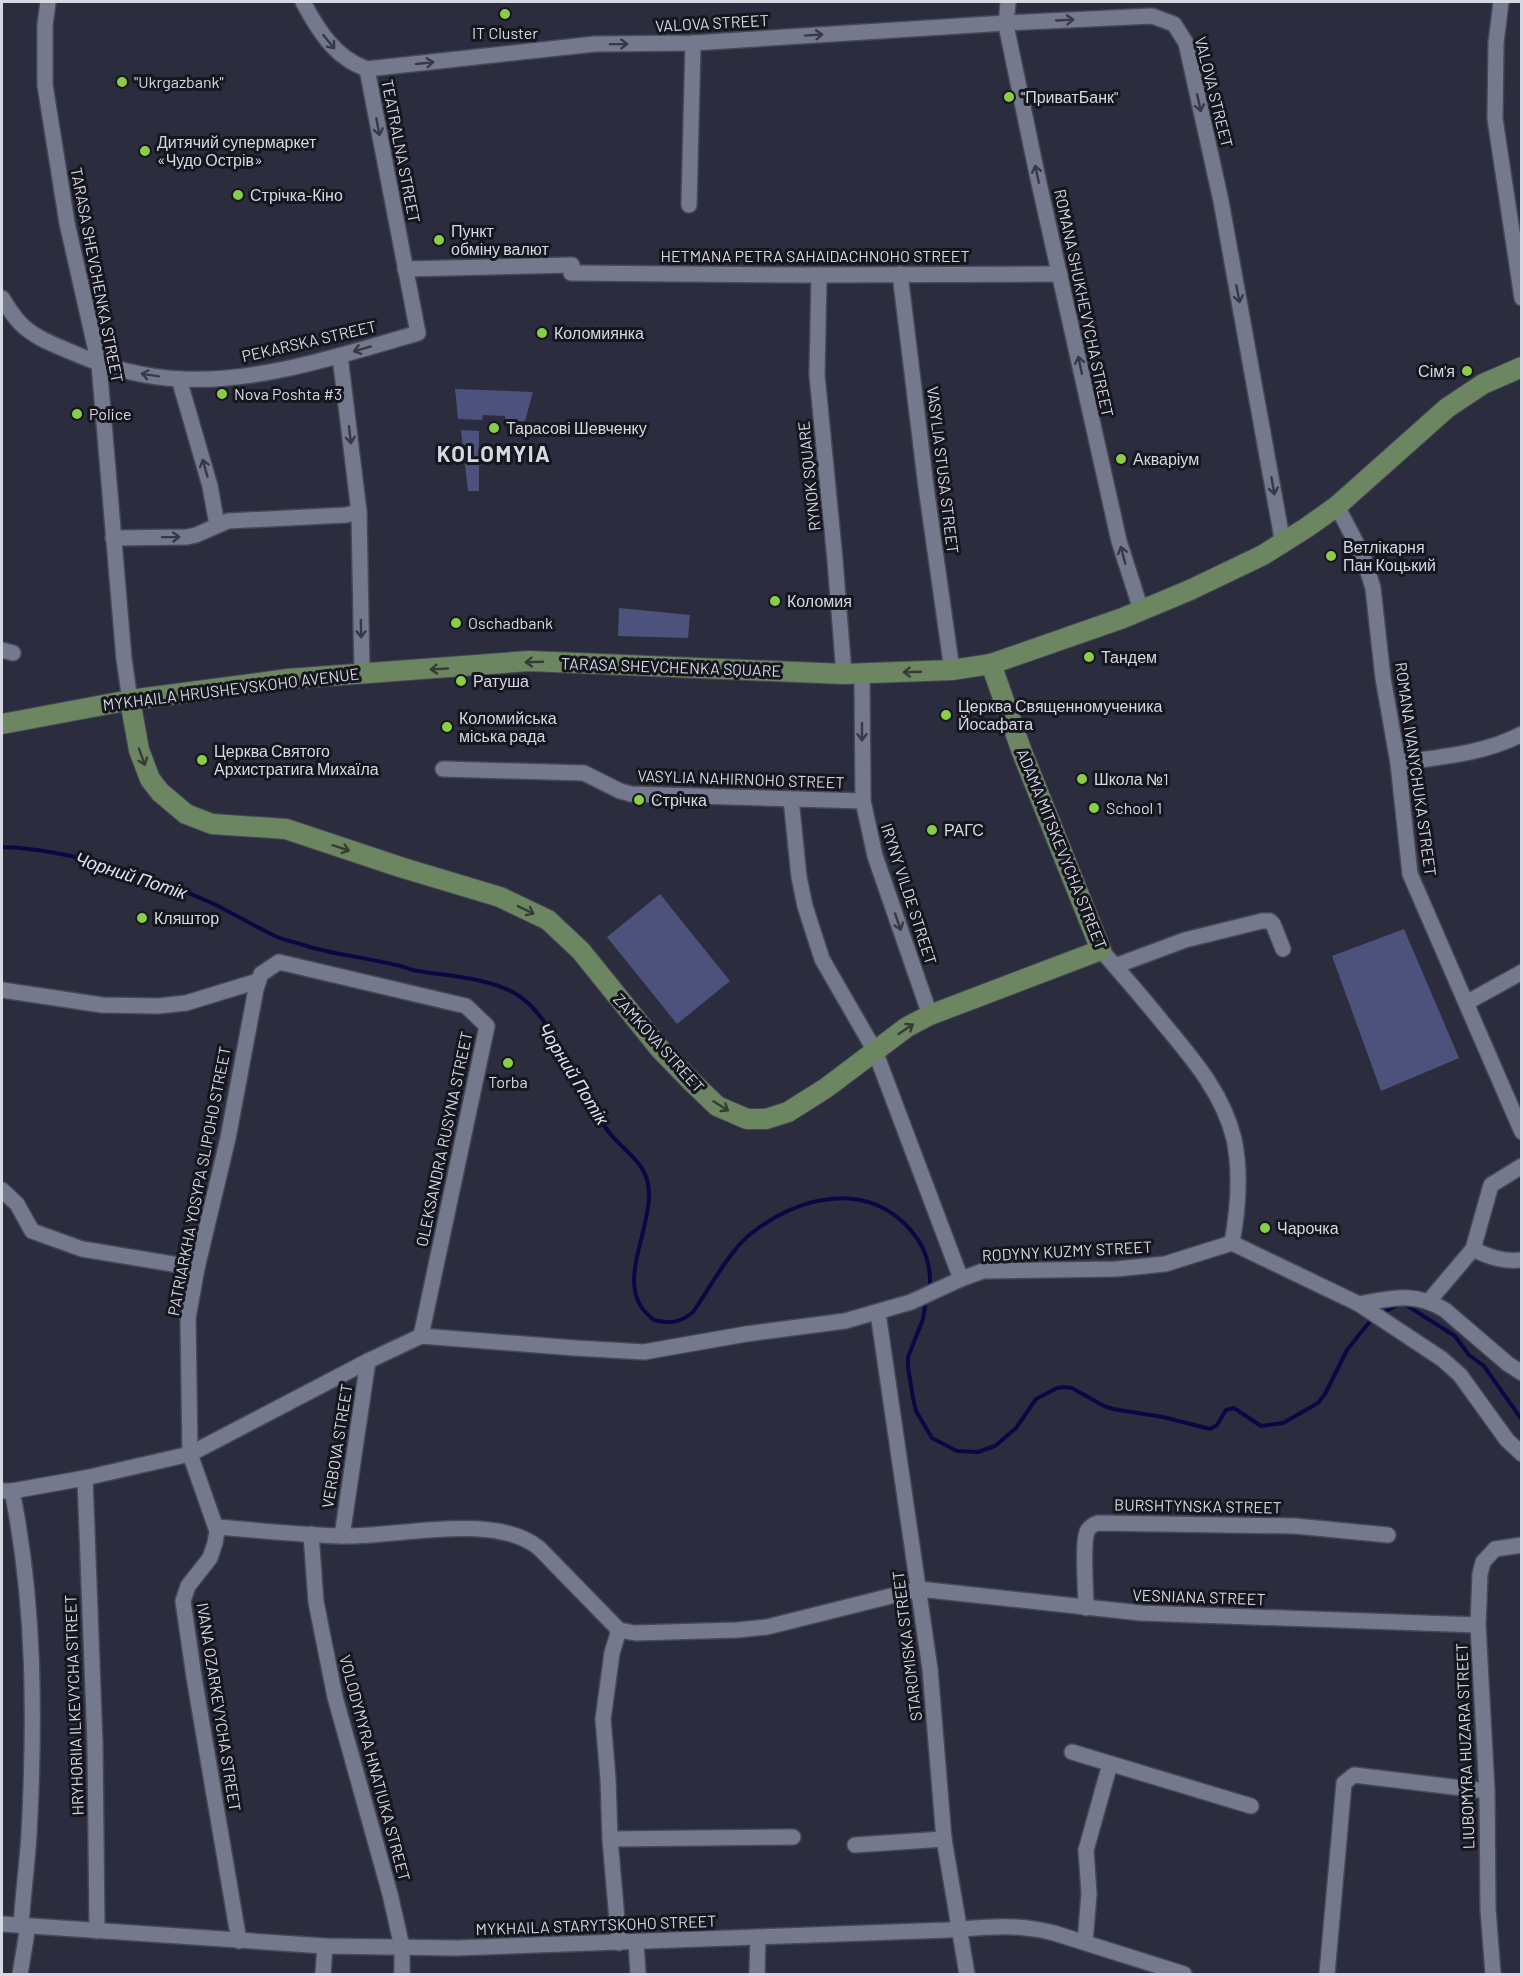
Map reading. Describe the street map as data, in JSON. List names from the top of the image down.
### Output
{
  "streets": {
    "main road": [
      "TARASA SHEVCHENKA SQUARE",
      "MYKHAILA HRUSHEVSKOHO AVENUE",
      "ADAMA MITSKEVYCHA STREET",
      "ZAMKOVA STREET"
    ],
    "street": [
      "VALOVA STREET",
      "TEATRALNA STREET",
      "HETMANA PETRA SAHAIDACHNOHO STREET",
      "TARASA SHEVCHENKA STREET",
      "ROMANA SHUKHEVYCHA STREET",
      "PEKARSKA STREET",
      "VASYLIA STUSA STREET",
      "RYNOK SQUARE",
      "ROMANA IVANYCHUKA STREET",
      "VASYLIA NAHIRNOHO STREET",
      "IRYNY VILDE STREET",
      "OLEKSANDRA RUSYNA STREET",
      "PATRIARKHA YOSYPA SLIPOHO STREET",
      "RODYNY KUZMY STREET",
      "VERBOVA STREET",
      "BURSHTYNSKA STREET",
      "VESNIANA STREET",
      "STAROMISKA STREET",
      "HRYHORIIA ILKEVYCHA STREET",
      "IVANA OZARKEVYCHA STREET",
      "LIUBOMYRA HUZARA STREET",
      "VOLODYMYRA HNATIUKA STREET",
      "MYKHAILA STARYTSKOHO STREET"
    ]
  },
  "crossings": [
    ["VALOVA STREET", "TEATRALNA STREET"],
    ["VALOVA STREET", "ROMANA SHUKHEVYCHA STREET"],
    ["VALOVA STREET", "TARASA SHEVCHENKA SQUARE"],
    ["TEATRALNA STREET", "HETMANA PETRA SAHAIDACHNOHO STREET"],
    ["TEATRALNA STREET", "PEKARSKA STREET"],
    ["HETMANA PETRA SAHAIDACHNOHO STREET", "ROMANA SHUKHEVYCHA STREET"],
    ["HETMANA PETRA SAHAIDACHNOHO STREET", "VASYLIA STUSA STREET"],
    ["HETMANA PETRA SAHAIDACHNOHO STREET", "RYNOK SQUARE"],
    ["TARASA SHEVCHENKA STREET", "PEKARSKA STREET"],
    ["TARASA SHEVCHENKA STREET", "MYKHAILA HRUSHEVSKOHO AVENUE"],
    ["TARASA SHEVCHENKA STREET", "ZAMKOVA STREET"],
    ["ROMANA SHUKHEVYCHA STREET", "TARASA SHEVCHENKA SQUARE"],
    ["VASYLIA STUSA STREET", "TARASA SHEVCHENKA SQUARE"],
    ["RYNOK SQUARE", "TARASA SHEVCHENKA SQUARE"],
    ["RYNOK SQUARE", "IRYNY VILDE STREET"],
    ["TARASA SHEVCHENKA SQUARE", "MYKHAILA HRUSHEVSKOHO AVENUE"],
    ["TARASA SHEVCHENKA SQUARE", "ROMANA IVANYCHUKA STREET"],
    ["TARASA SHEVCHENKA SQUARE", "ADAMA MITSKEVYCHA STREET"],
    ["TARASA SHEVCHENKA SQUARE", "IRYNY VILDE STREET"],
    ["MYKHAILA HRUSHEVSKOHO AVENUE", "ZAMKOVA STREET"],
    ["VASYLIA NAHIRNOHO STREET", "IRYNY VILDE STREET"],
    ["ADAMA MITSKEVYCHA STREET", "ZAMKOVA STREET"],
    ["ADAMA MITSKEVYCHA STREET", "RODYNY KUZMY STREET"],
    ["IRYNY VILDE STREET", "ZAMKOVA STREET"],
    ["OLEKSANDRA RUSYNA STREET", "PATRIARKHA YOSYPA SLIPOHO STREET"],
    ["OLEKSANDRA RUSYNA STREET", "RODYNY KUZMY STREET"],
    ["RODYNY KUZMY STREET", "STAROMISKA STREET"],
    ["BURSHTYNSKA STREET", "VESNIANA STREET"],
    ["VESNIANA STREET", "STAROMISKA STREET"],
    ["VESNIANA STREET", "LIUBOMYRA HUZARA STREET"],
    ["STAROMISKA STREET", "MYKHAILA STARYTSKOHO STREET"],
    ["HRYHORIIA ILKEVYCHA STREET", "MYKHAILA STARYTSKOHO STREET"],
    ["IVANA OZARKEVYCHA STREET", "MYKHAILA STARYTSKOHO STREET"],
    ["VOLODYMYRA HNATIUKA STREET", "MYKHAILA STARYTSKOHO STREET"]
  ],
  "one_way": [
    "TEATRALNA STREET",
    "ROMANA SHUKHEVYCHA STREET",
    "PEKARSKA STREET",
    "TARASA SHEVCHENKA SQUARE",
    "ZAMKOVA STREET"
  ],
  "districts": ["KOLOMYIA"],
  "water": ["Чорний Потік"],
  "places": [
    "IT Cluster",
    "\"Ukrgazbank\"",
    "\"ПриватБанк\"",
    "Дитячий супермаркет «Чудо Острів»",
    "Стрічка-Кіно",
    "Пункт обміну валют",
    "Коломиянка",
    "Сім'я",
    "Nova Poshta #3",
    "Police",
    "Тарасові Шевченку",
    "Акваріум",
    "Ветлікарня Пан Коцький",
    "Коломия",
    "Oschadbank",
    "Тандем",
    "Ратуша",
    "Церква Священномученика Йосафата",
    "Коломийська міська рада",
    "Церква Святого Архистратига Михаїла",
    "Школа №1",
    "Стрічка",
    "School 1",
    "РАГС",
    "Кляштор",
    "Torba",
    "Чарочка"
  ]
}
